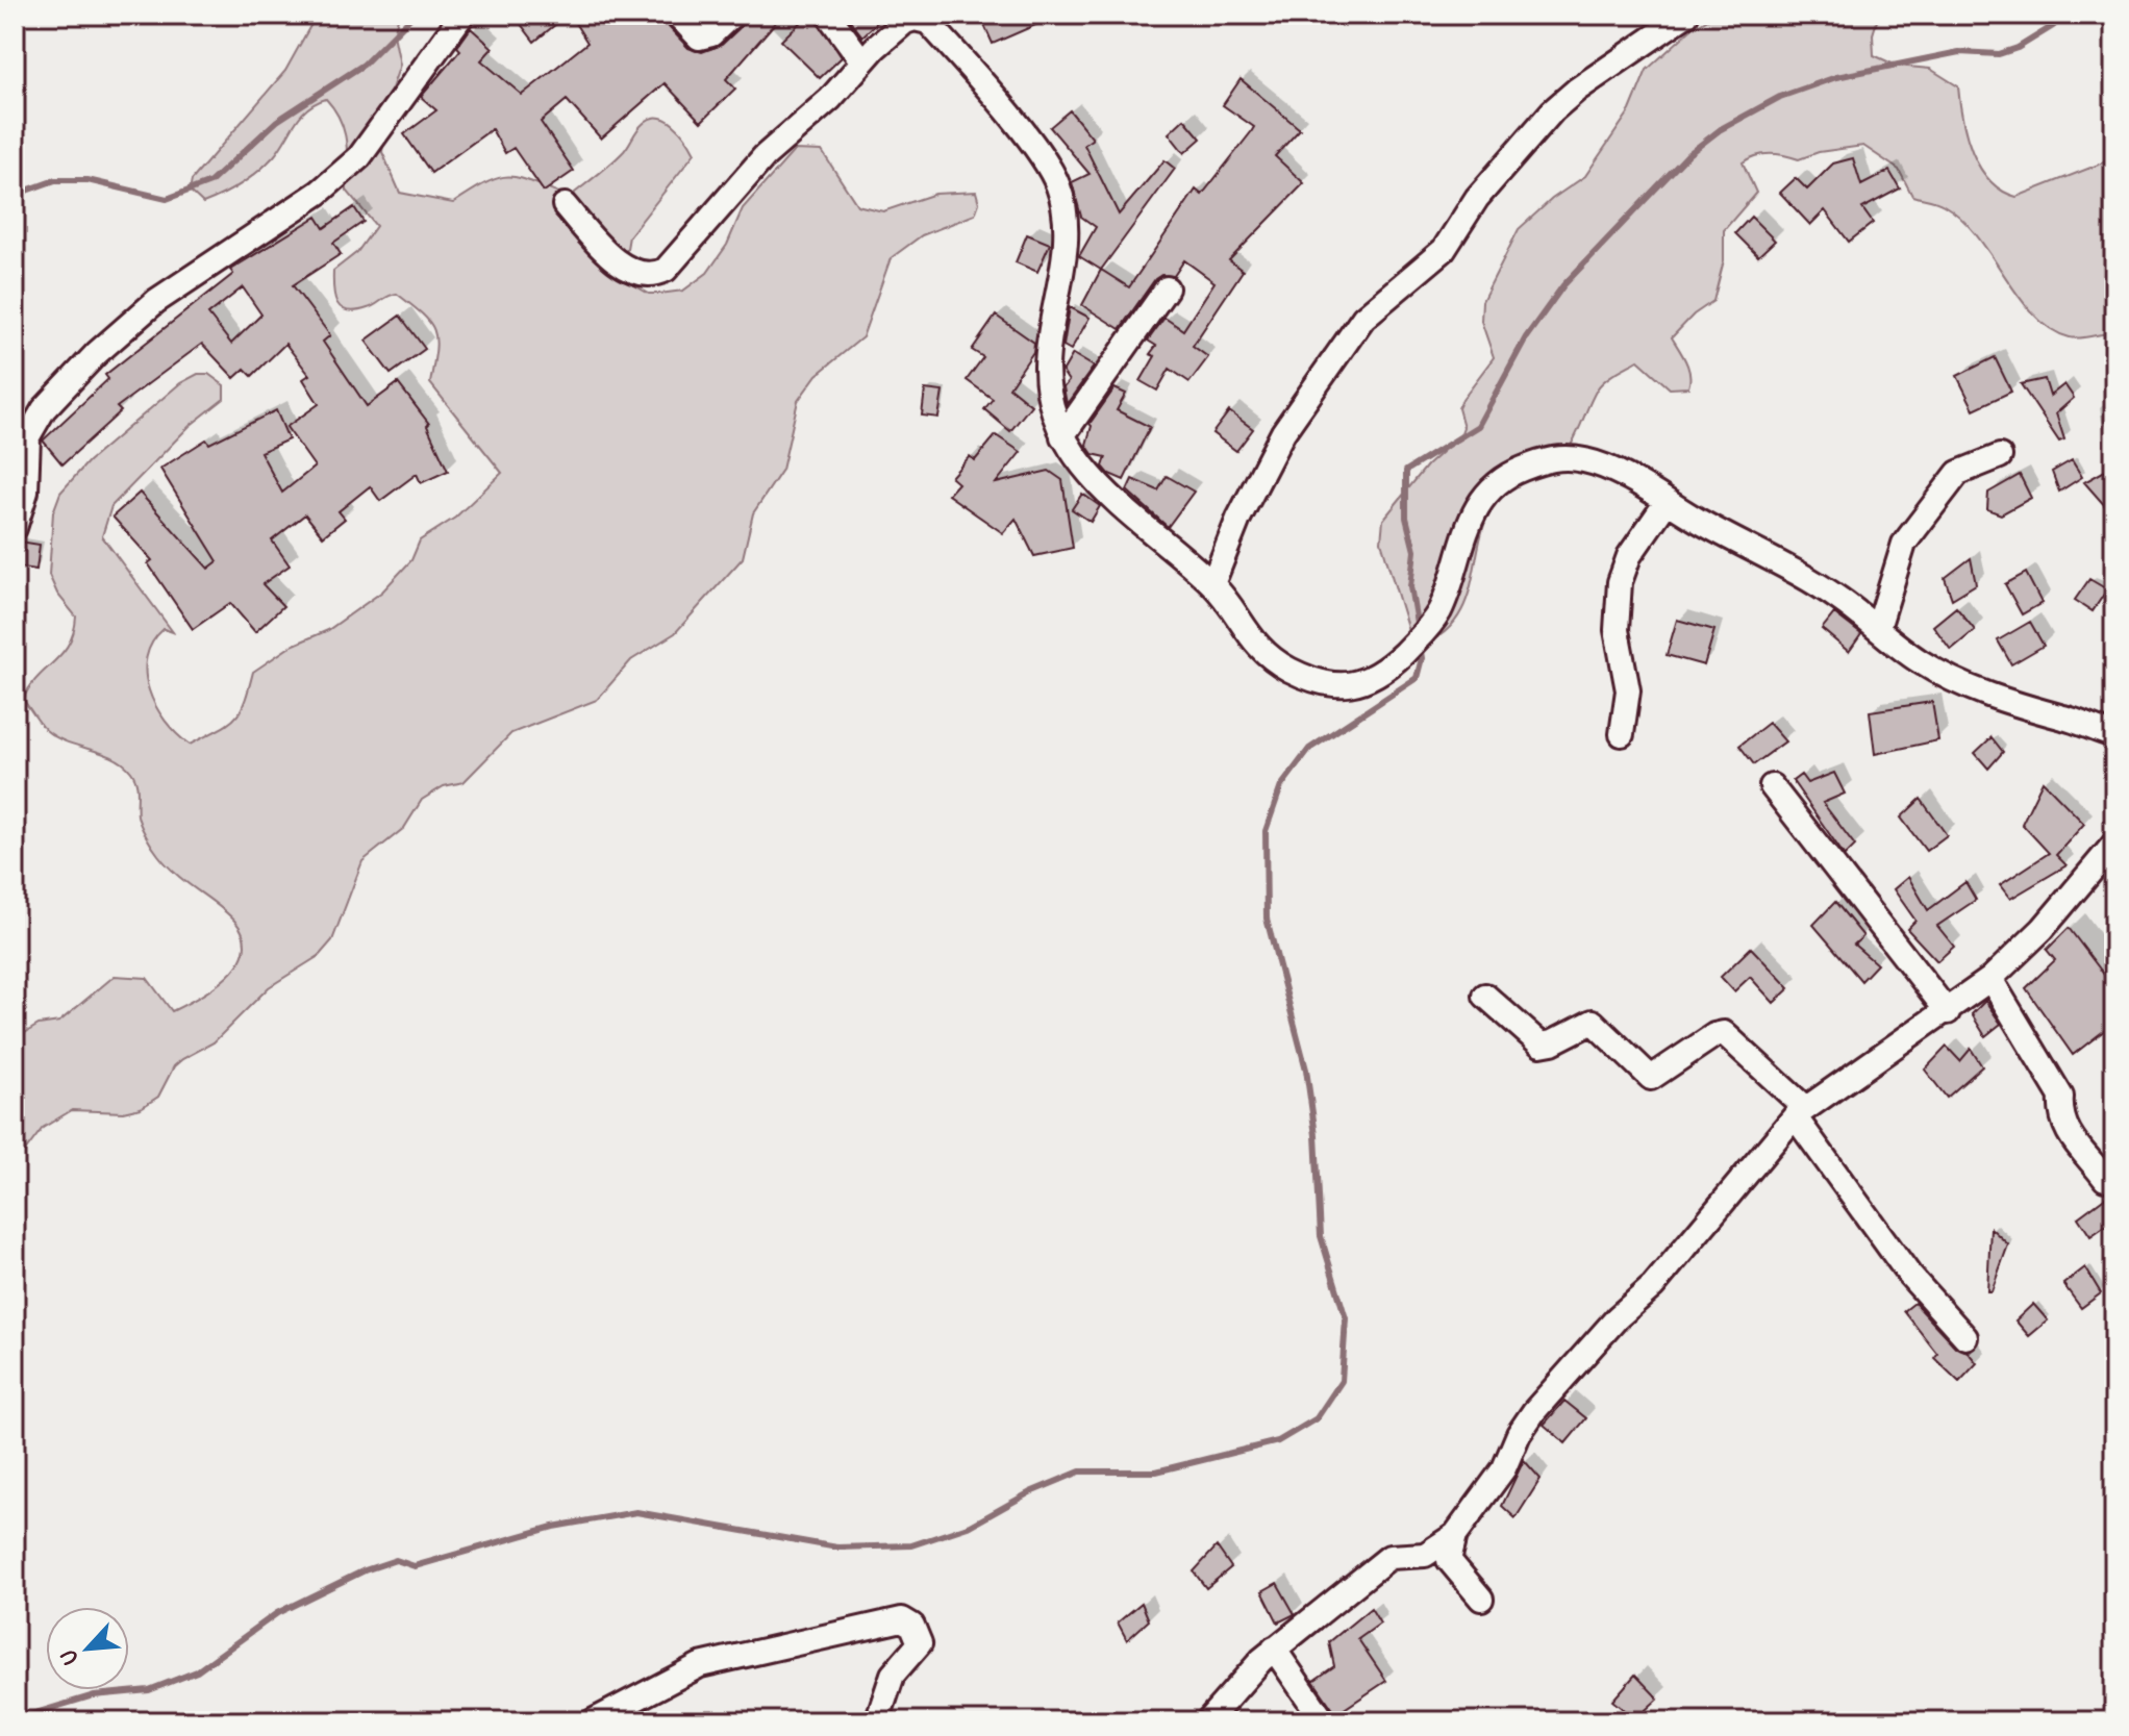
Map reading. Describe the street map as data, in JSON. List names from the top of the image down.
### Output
{
  "north": "bottom left"
}
